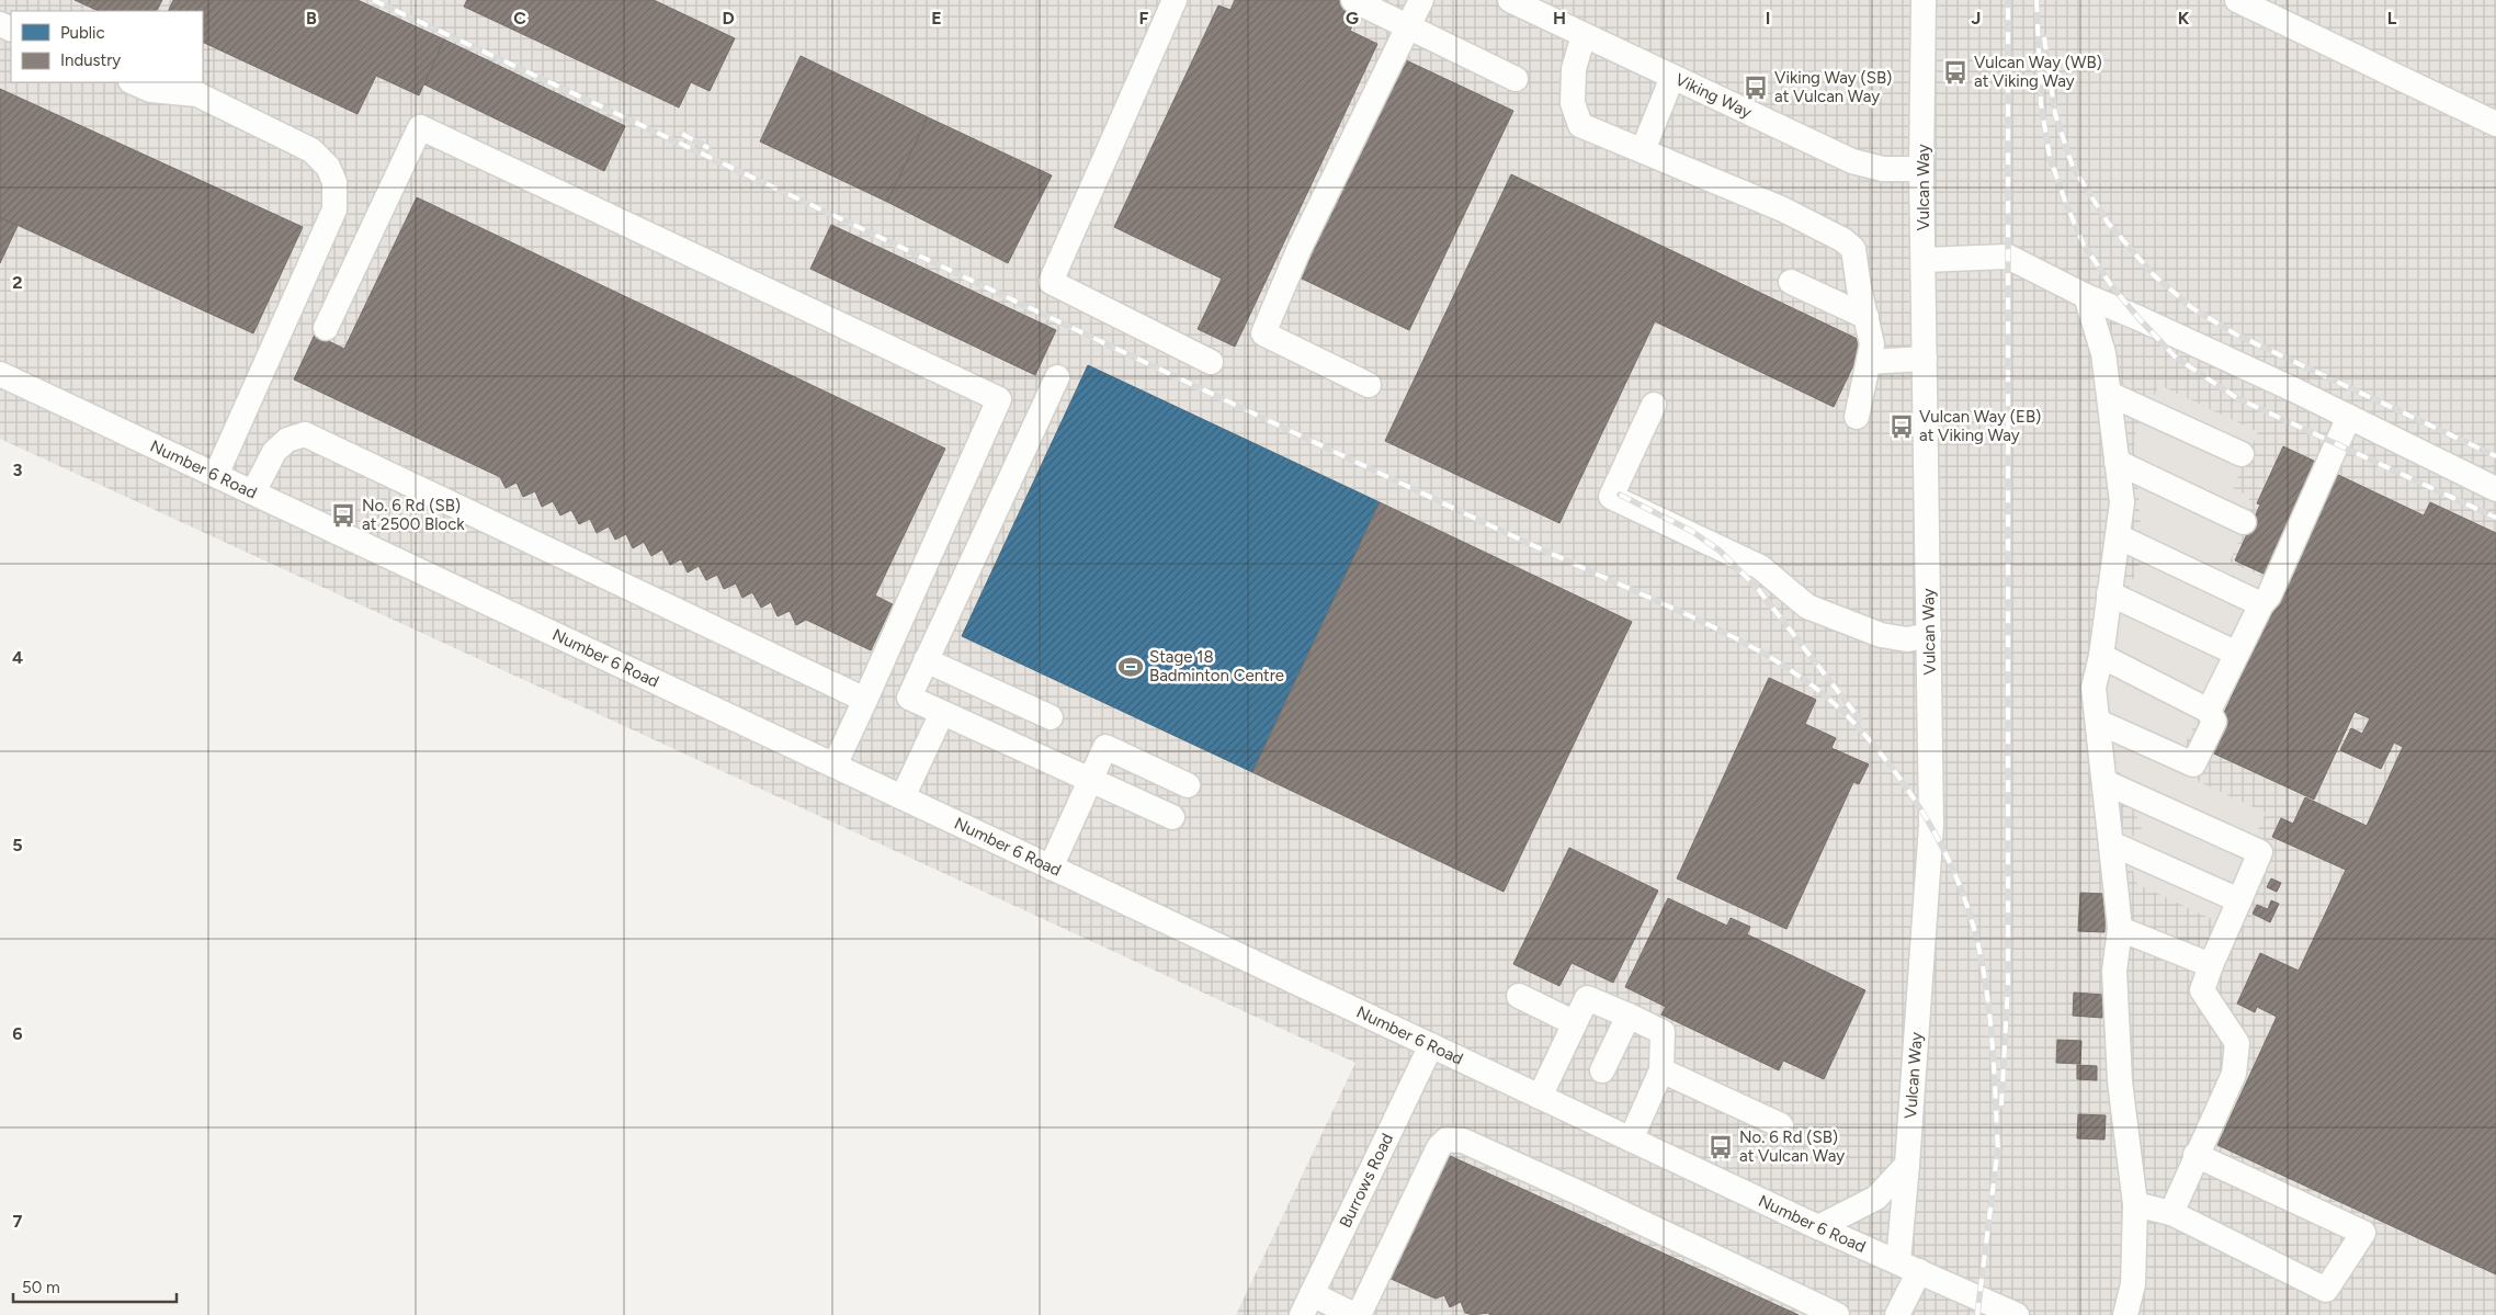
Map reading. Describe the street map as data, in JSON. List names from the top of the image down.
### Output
{
  "streets": {
    "street": [
      "Viking Way",
      "Vulcan Way",
      "Number 6 Road",
      "Burrows Road"
    ]
  },
  "crossings": [
    ["Viking Way", "Vulcan Way"],
    ["Vulcan Way", "Number 6 Road"],
    ["Number 6 Road", "Burrows Road"]
  ],
  "places": {
    "bus stop": [
      "Vulcan Way (WB) at Viking Way",
      "Viking Way (SB) at Vulcan Way",
      "Vulcan Way (EB) at Viking Way",
      "No. 6 Rd (SB) at 2500 Block",
      "No. 6 Rd (SB) at Vulcan Way"
    ],
    "sports": ["Stage 18 Badminton Centre"]
  },
  "legend": ["Public", "Industry"],
  "scale_bar": "50 m",
  "grid": {
    "columns": [
      "B",
      "C",
      "D",
      "E",
      "F",
      "G",
      "H",
      "I",
      "J",
      "K",
      "L"
    ],
    "rows": [
      "2",
      "3",
      "4",
      "5",
      "6",
      "7"
    ]
  }
}
